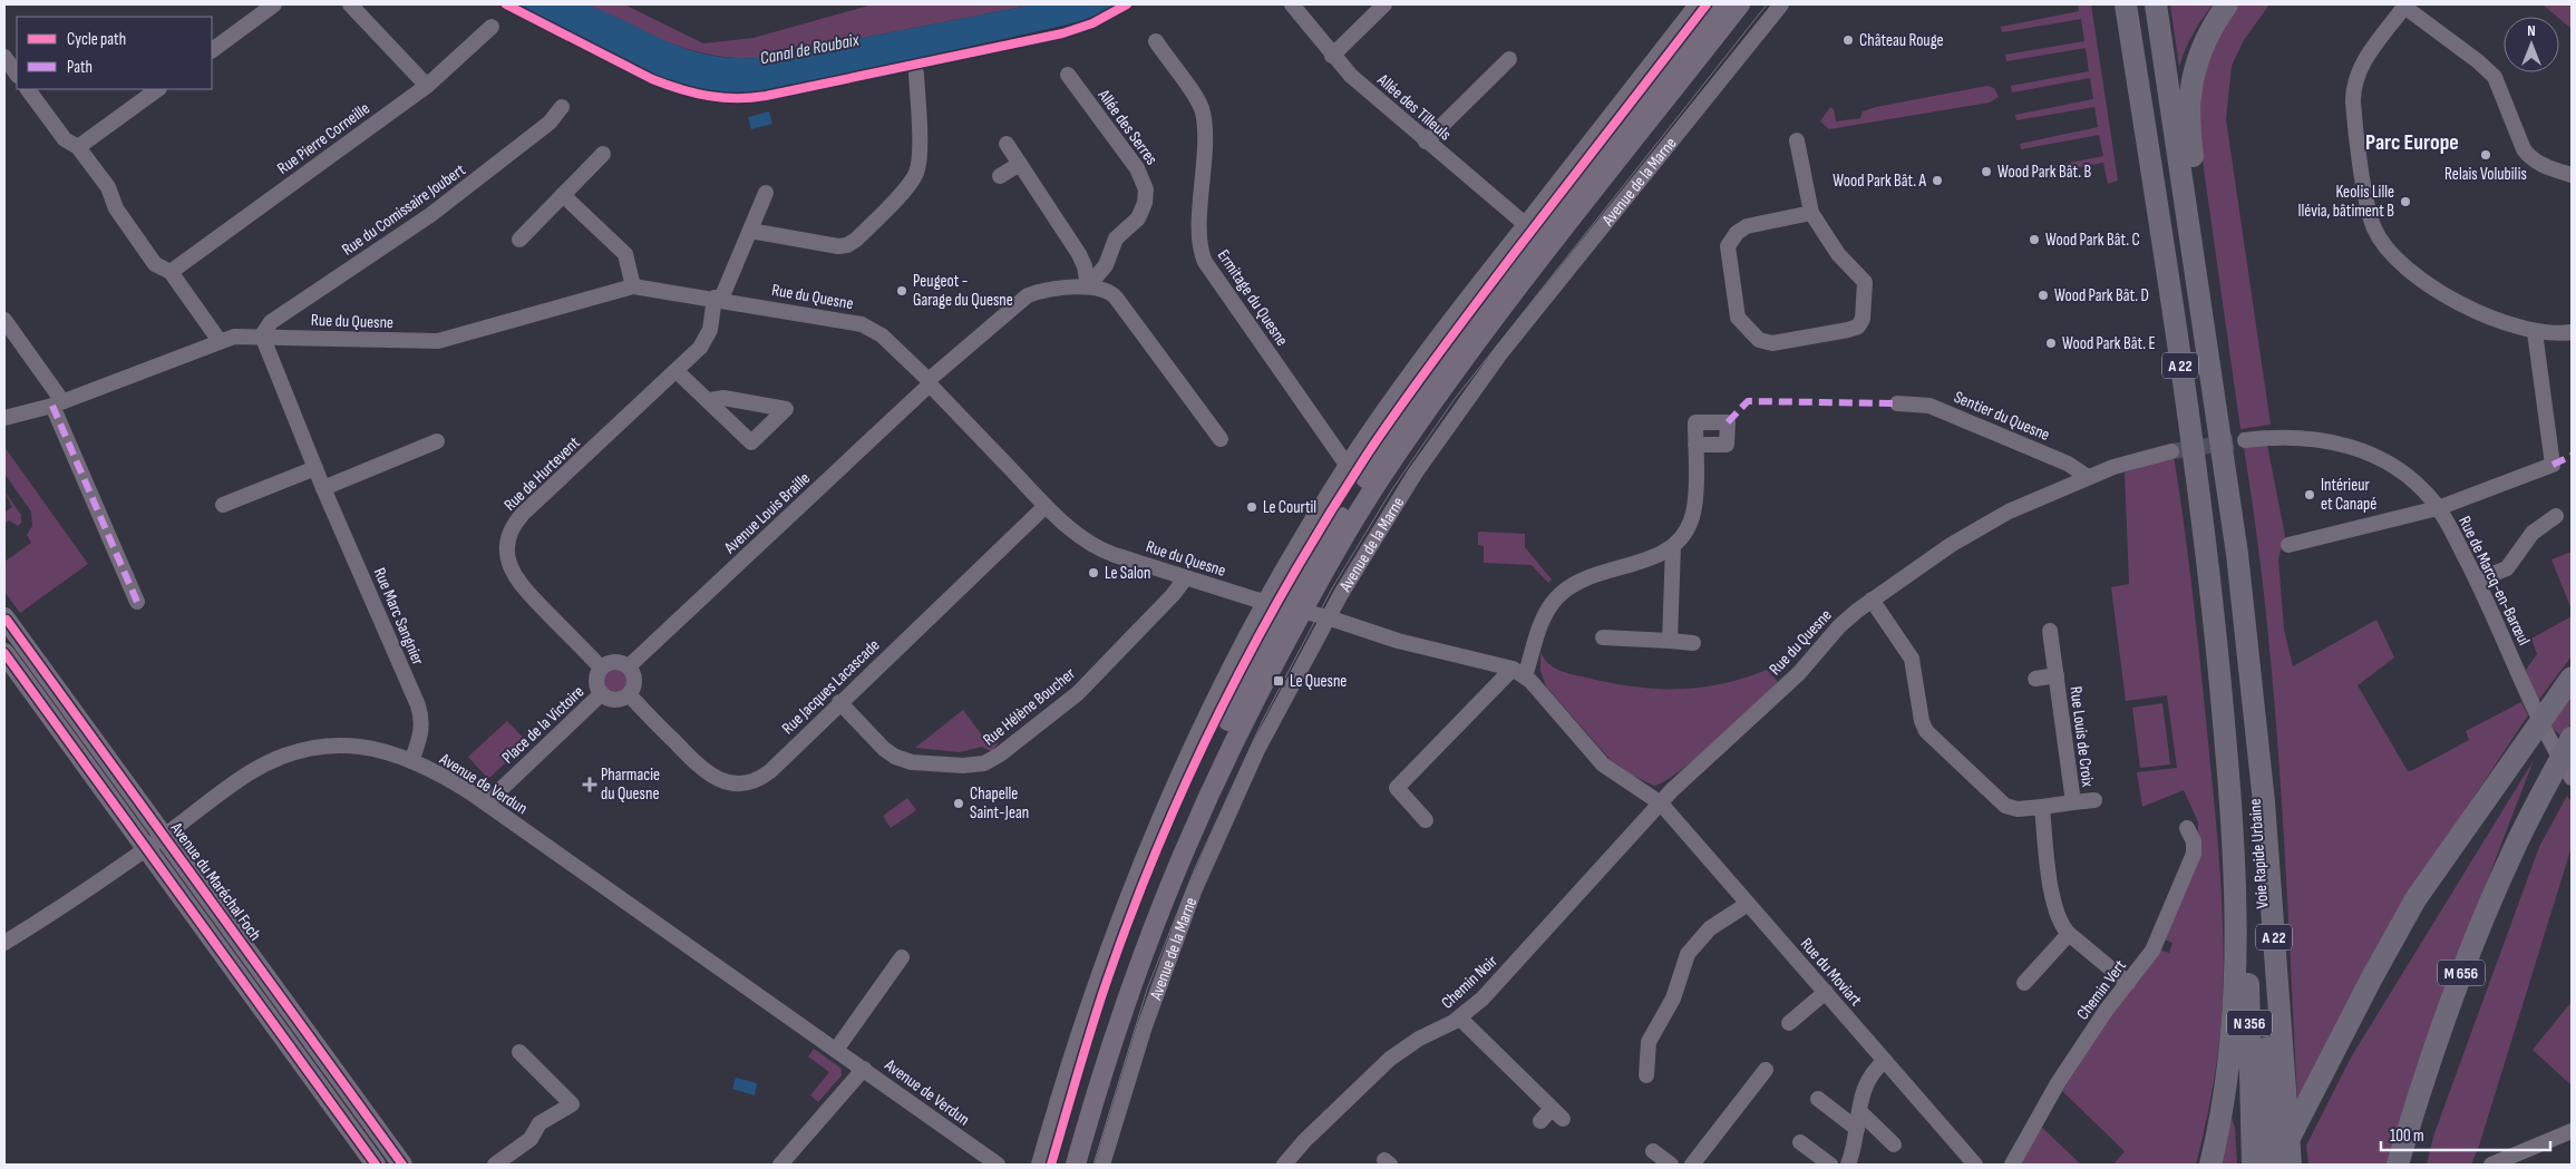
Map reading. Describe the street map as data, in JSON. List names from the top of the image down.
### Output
{
  "streets": {
    "highway": [
      "A 22",
      "Voie Rapide Urbaine",
      "M 656",
      "N 356"
    ],
    "main road": ["Avenue de la Marne", "Avenue du Maréchal Foch"],
    "street": [
      "Allée des Tilleuls",
      "Allée des Serres",
      "Rue Pierre Corneille",
      "Rue du Comissaire Joubert",
      "Rue du Quesne",
      "Ermitage du Quesne",
      "Sentier du Quesne",
      "Rue de Hurtevent",
      "Avenue Louis Braille",
      "Rue de Marcq-en-Barœul",
      "Rue Marc Sangnier",
      "Rue Jacques Lacascade",
      "Rue Hélène Boucher",
      "Place de la Victoire",
      "Rue Louis de Croix",
      "Avenue de Verdun",
      "Rue du Moviart",
      "Chemin Noir",
      "Chemin Vert"
    ]
  },
  "crossings": [
    ["Avenue de la Marne", "Rue du Quesne"],
    ["Rue du Comissaire Joubert", "Rue du Quesne"],
    ["Rue du Comissaire Joubert", "Rue Marc Sangnier"],
    ["Rue du Quesne", "Sentier du Quesne"],
    ["Rue du Quesne", "Rue de Hurtevent"],
    ["Rue du Quesne", "Avenue Louis Braille"],
    ["Rue du Quesne", "Rue Marc Sangnier"],
    ["Rue du Quesne", "Rue Jacques Lacascade"],
    ["Rue du Quesne", "Rue Hélène Boucher"],
    ["Rue du Quesne", "Rue Louis de Croix"],
    ["Rue du Quesne", "Rue du Moviart"],
    ["Rue du Quesne", "Chemin Noir"],
    ["A 22", "Voie Rapide Urbaine"],
    ["Rue de Hurtevent", "Avenue Louis Braille"],
    ["Rue de Hurtevent", "Rue Jacques Lacascade"],
    ["Rue de Hurtevent", "Place de la Victoire"],
    ["Avenue Louis Braille", "Rue Jacques Lacascade"],
    ["Avenue Louis Braille", "Place de la Victoire"],
    ["Rue Marc Sangnier", "Avenue de Verdun"],
    ["Rue Jacques Lacascade", "Rue Hélène Boucher"],
    ["Rue Jacques Lacascade", "Place de la Victoire"],
    ["Place de la Victoire", "Avenue de Verdun"],
    ["Avenue de Verdun", "Avenue du Maréchal Foch"],
    ["Rue du Moviart", "Chemin Noir"]
  ],
  "districts": ["Parc Europe"],
  "water": ["Canal de Roubaix"],
  "places": {
    "other": [
      "Château Rouge",
      "Relais Volubilis",
      "Wood Park Bât. B",
      "Wood Park Bât. A",
      "Keolis Lille Ilévia, bâtiment B",
      "Wood Park Bât. C",
      "Peugeot - Garage du Quesne",
      "Wood Park Bât. D",
      "Wood Park Bât. E",
      "Intérieur et Canapé",
      "Le Courtil",
      "Le Salon",
      "Chapelle Saint-Jean"
    ],
    "transit": ["Le Quesne"],
    "health": ["Pharmacie du Quesne"]
  },
  "legend": ["Cycle path", "Path"],
  "scale_bar": "100 m",
  "north": "top"
}
